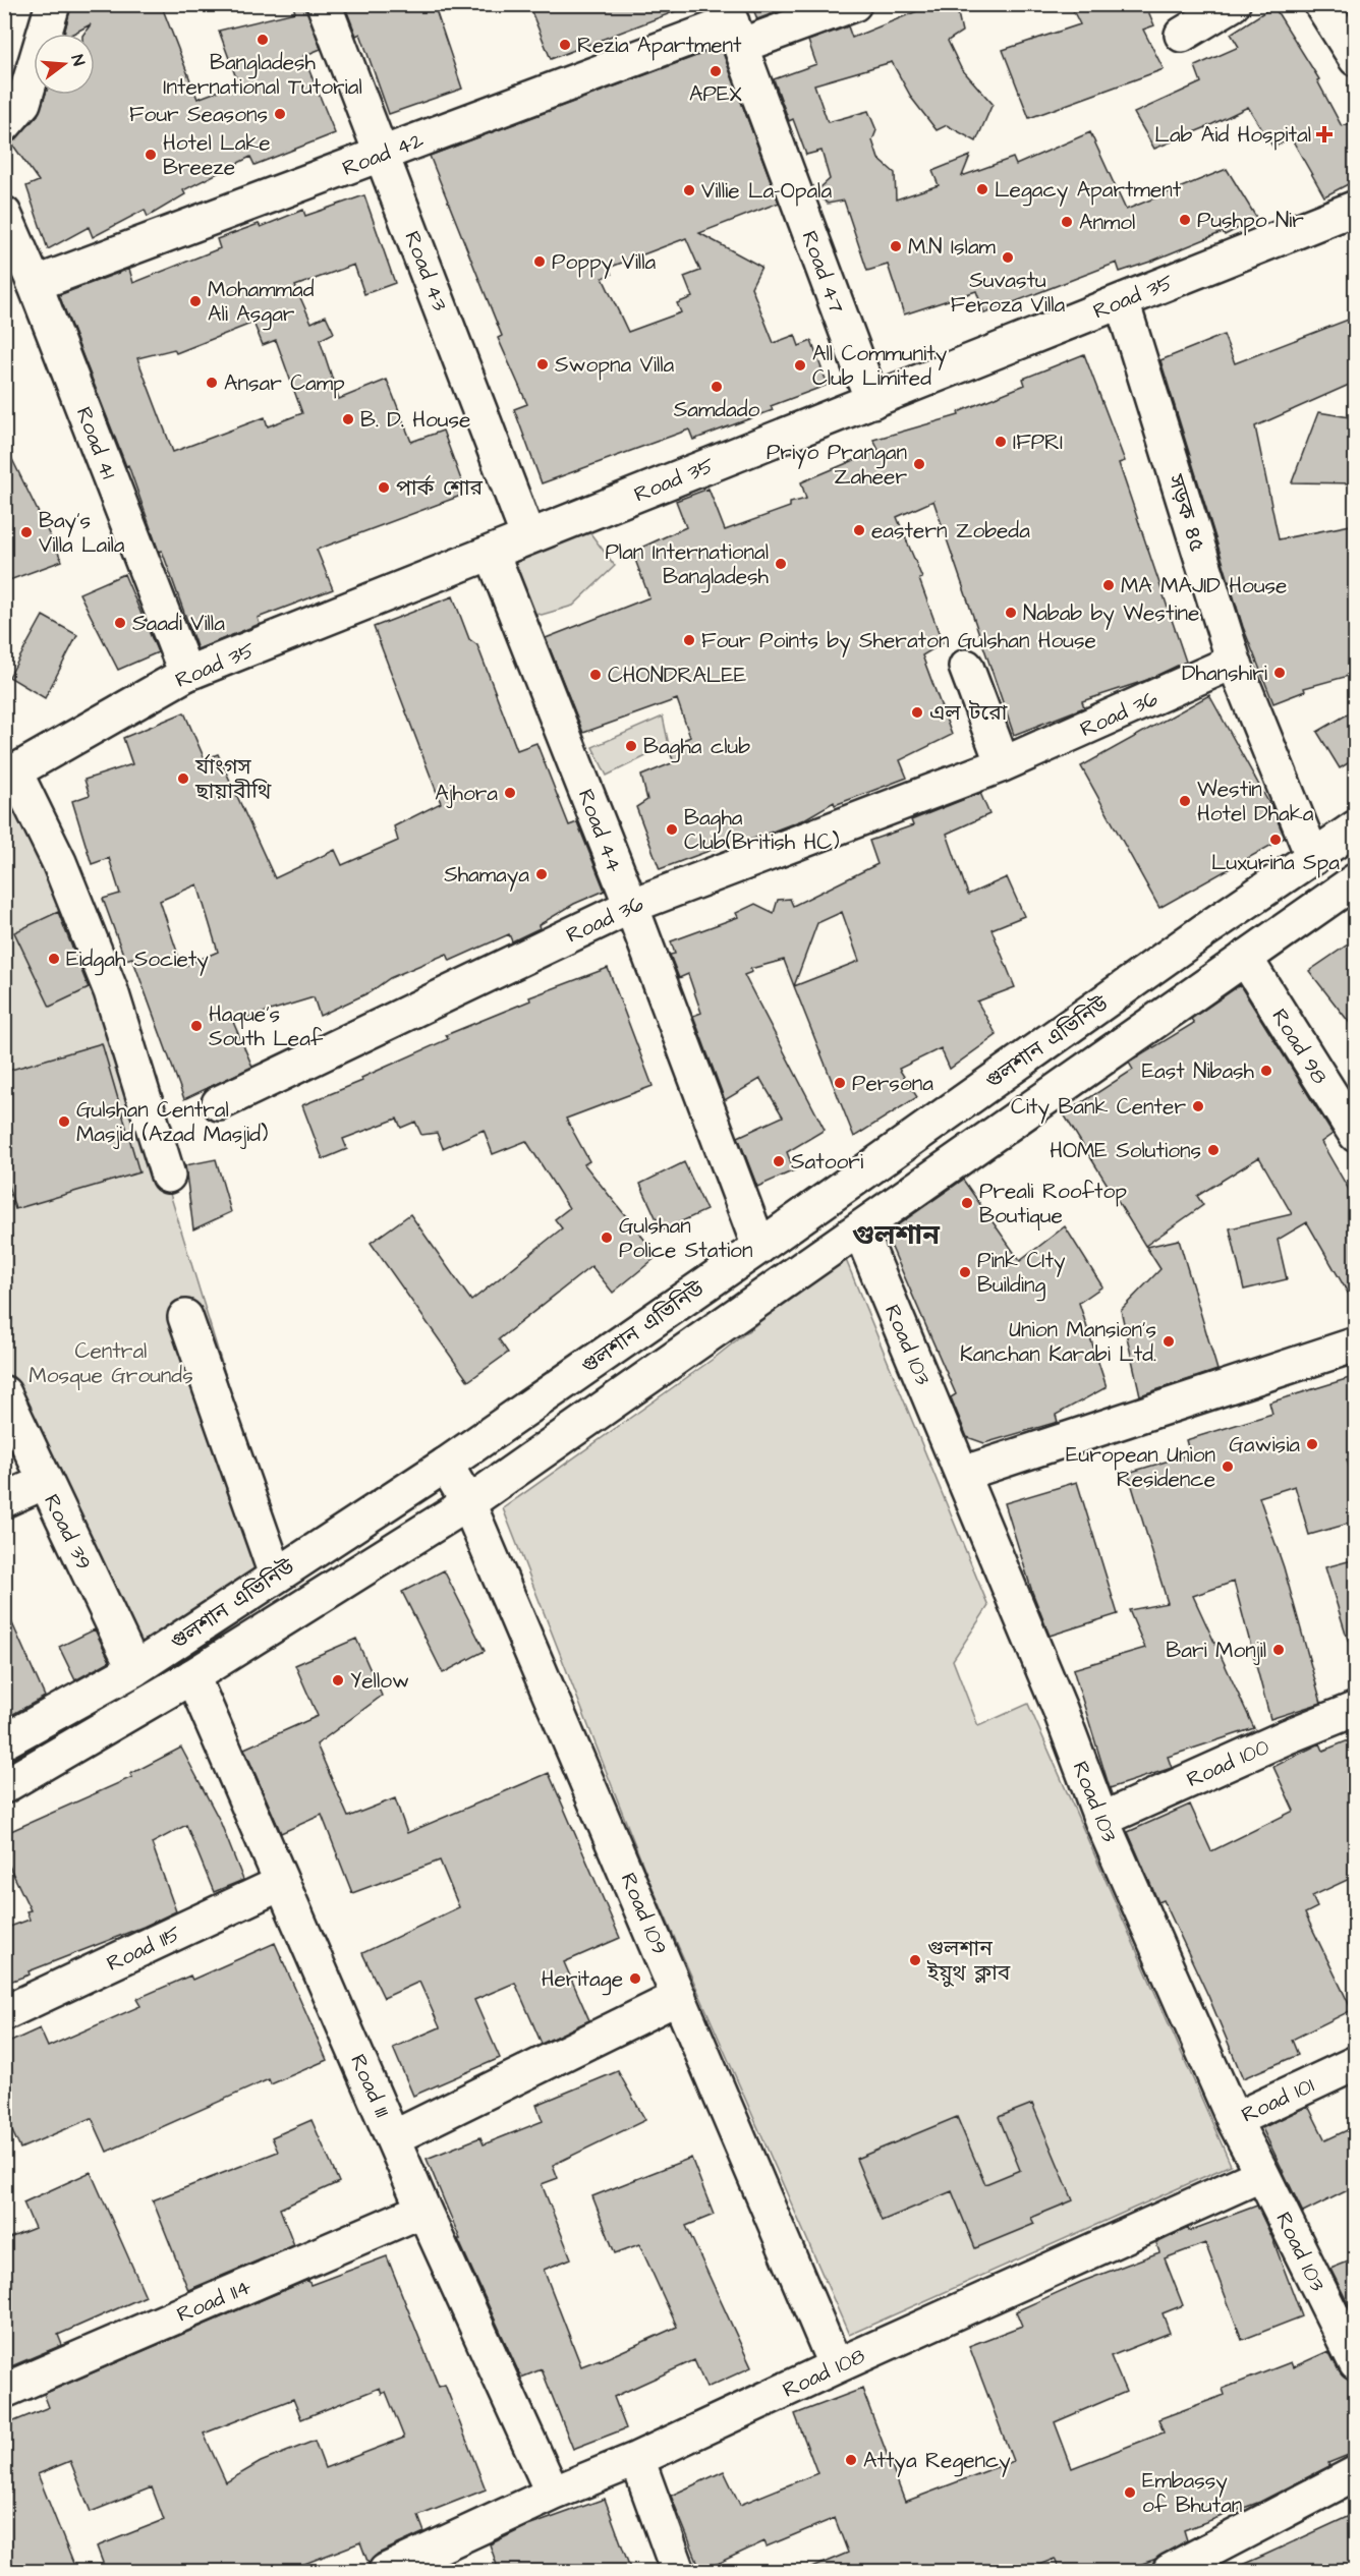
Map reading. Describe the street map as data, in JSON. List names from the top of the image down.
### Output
{
  "streets": {
    "street": [
      "Road 42",
      "Road 43",
      "Road 47",
      "Road 35",
      "Road 41",
      "সড়ক ৪৫",
      "Road 36",
      "Road 44",
      "গুলশান এভিনিউ",
      "Road 98",
      "Road 103",
      "Road 39",
      "Road 100",
      "Road 109",
      "Road 115",
      "Road 111",
      "Road 101",
      "Road 114",
      "Road 108"
    ]
  },
  "crossings": [
    ["Road 42", "Road 43"],
    ["Road 42", "Road 47"],
    ["Road 42", "Road 41"],
    ["Road 43", "Road 35"],
    ["Road 47", "Road 35"],
    ["Road 35", "Road 41"],
    ["Road 35", "সড়ক ৪৫"],
    ["Road 35", "Road 44"],
    ["সড়ক ৪৫", "Road 36"],
    ["সড়ক ৪৫", "গুলশান এভিনিউ"],
    ["Road 36", "Road 44"],
    ["Road 44", "গুলশান এভিনিউ"],
    ["গুলশান এভিনিউ", "Road 98"],
    ["গুলশান এভিনিউ", "Road 103"],
    ["গুলশান এভিনিউ", "Road 39"],
    ["গুলশান এভিনিউ", "Road 109"],
    ["গুলশান এভিনিউ", "Road 111"],
    ["Road 103", "Road 100"],
    ["Road 103", "Road 101"],
    ["Road 103", "Road 108"],
    ["Road 109", "Road 108"],
    ["Road 115", "Road 111"],
    ["Road 111", "Road 114"],
    ["Road 111", "Road 108"]
  ],
  "districts": ["গুলশান"],
  "parks": ["Central Mosque Grounds"],
  "places": {
    "other": [
      "Bangladesh International Tutorial",
      "Rezia Apartment",
      "APEX",
      "Four Seasons",
      "Hotel Lake Breeze",
      "Legacy Apartment",
      "Villie La-Opala",
      "Pushpo Nir",
      "Anmol",
      "M.N Islam",
      "Suvastu Feroza Villa",
      "Poppy Villa",
      "Mohammad Ali Asgar",
      "Swopna Villa",
      "All Community Club Limited",
      "Ansar Camp",
      "Samdado",
      "B. D. House",
      "IFPRI",
      "Priyo Prangan Zaheer",
      "পার্ক শোর",
      "eastern Zobeda",
      "Bay's Villa Laila",
      "Plan International Bangladesh",
      "MA MAJID House",
      "Nabab by Westine",
      "Saadi Villa",
      "Four Points by Sheraton Gulshan House",
      "Dhanshiri",
      "CHONDRALEE",
      "এল ‌টরো",
      "Bagha club",
      "র্যাংগস ছায়াবীথি",
      "Ajhora",
      "Westin Hotel Dhaka",
      "Bagha Club(British HC)",
      "Luxurina Spa",
      "Shamaya",
      "Eidgah Society",
      "Haque's South Leaf",
      "East Nibash",
      "Persona",
      "City Bank Center",
      "Gulshan Central Masjid (Azad Masjid)",
      "HOME Solutions",
      "Satoori",
      "Preali Rooftop Boutique",
      "Gulshan Police Station",
      "Pink CIty Building",
      "Union Mansion's Kanchan Karabi Ltd.",
      "Gawisia",
      "European Union Residence",
      "Bari Monjil",
      "Yellow",
      "গুলশান ইয়ুথ ক্লাব",
      "Heritage",
      "Attya Regency",
      "Embassy of Bhutan"
    ],
    "health": ["Lab Aid Hospital"]
  },
  "north": "right"
}
